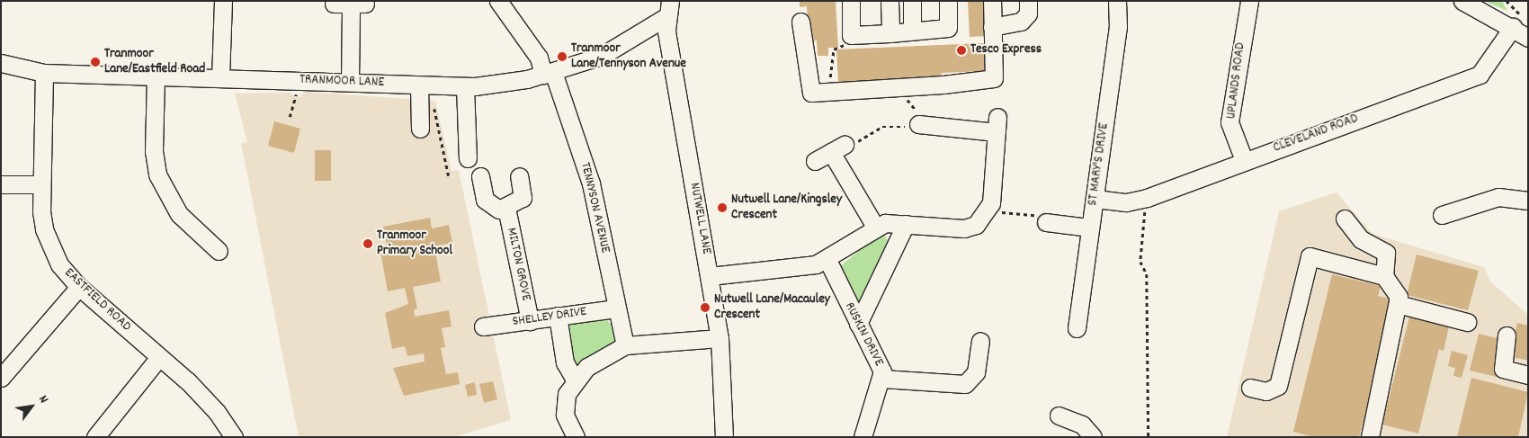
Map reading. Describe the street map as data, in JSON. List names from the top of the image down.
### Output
{
  "streets": {
    "street": [
      "UPLANDS ROAD",
      "TRANMOOR LANE",
      "CLEVELAND ROAD",
      "ST MARY'S DRIVE",
      "TENNYSON AVENUE",
      "NUTWELL LANE",
      "MILTON GROVE",
      "EASTFIELD ROAD",
      "SHELLEY DRIVE",
      "RUSKIN DRIVE"
    ]
  },
  "crossings": [
    ["UPLANDS ROAD", "CLEVELAND ROAD"],
    ["TRANMOOR LANE", "TENNYSON AVENUE"],
    ["TRANMOOR LANE", "NUTWELL LANE"],
    ["TRANMOOR LANE", "EASTFIELD ROAD"],
    ["CLEVELAND ROAD", "ST MARY'S DRIVE"],
    ["TENNYSON AVENUE", "SHELLEY DRIVE"],
    ["MILTON GROVE", "SHELLEY DRIVE"]
  ],
  "places": [
    "Tesco Express",
    "Tranmoor Lane/Tennyson Avenue",
    "Tranmoor Lane/Eastfield Road",
    "Nutwell Lane/Kingsley Crescent",
    "Tranmoor Primary School",
    "Nutwell Lane/Macauley Crescent"
  ],
  "north": "top right"
}
